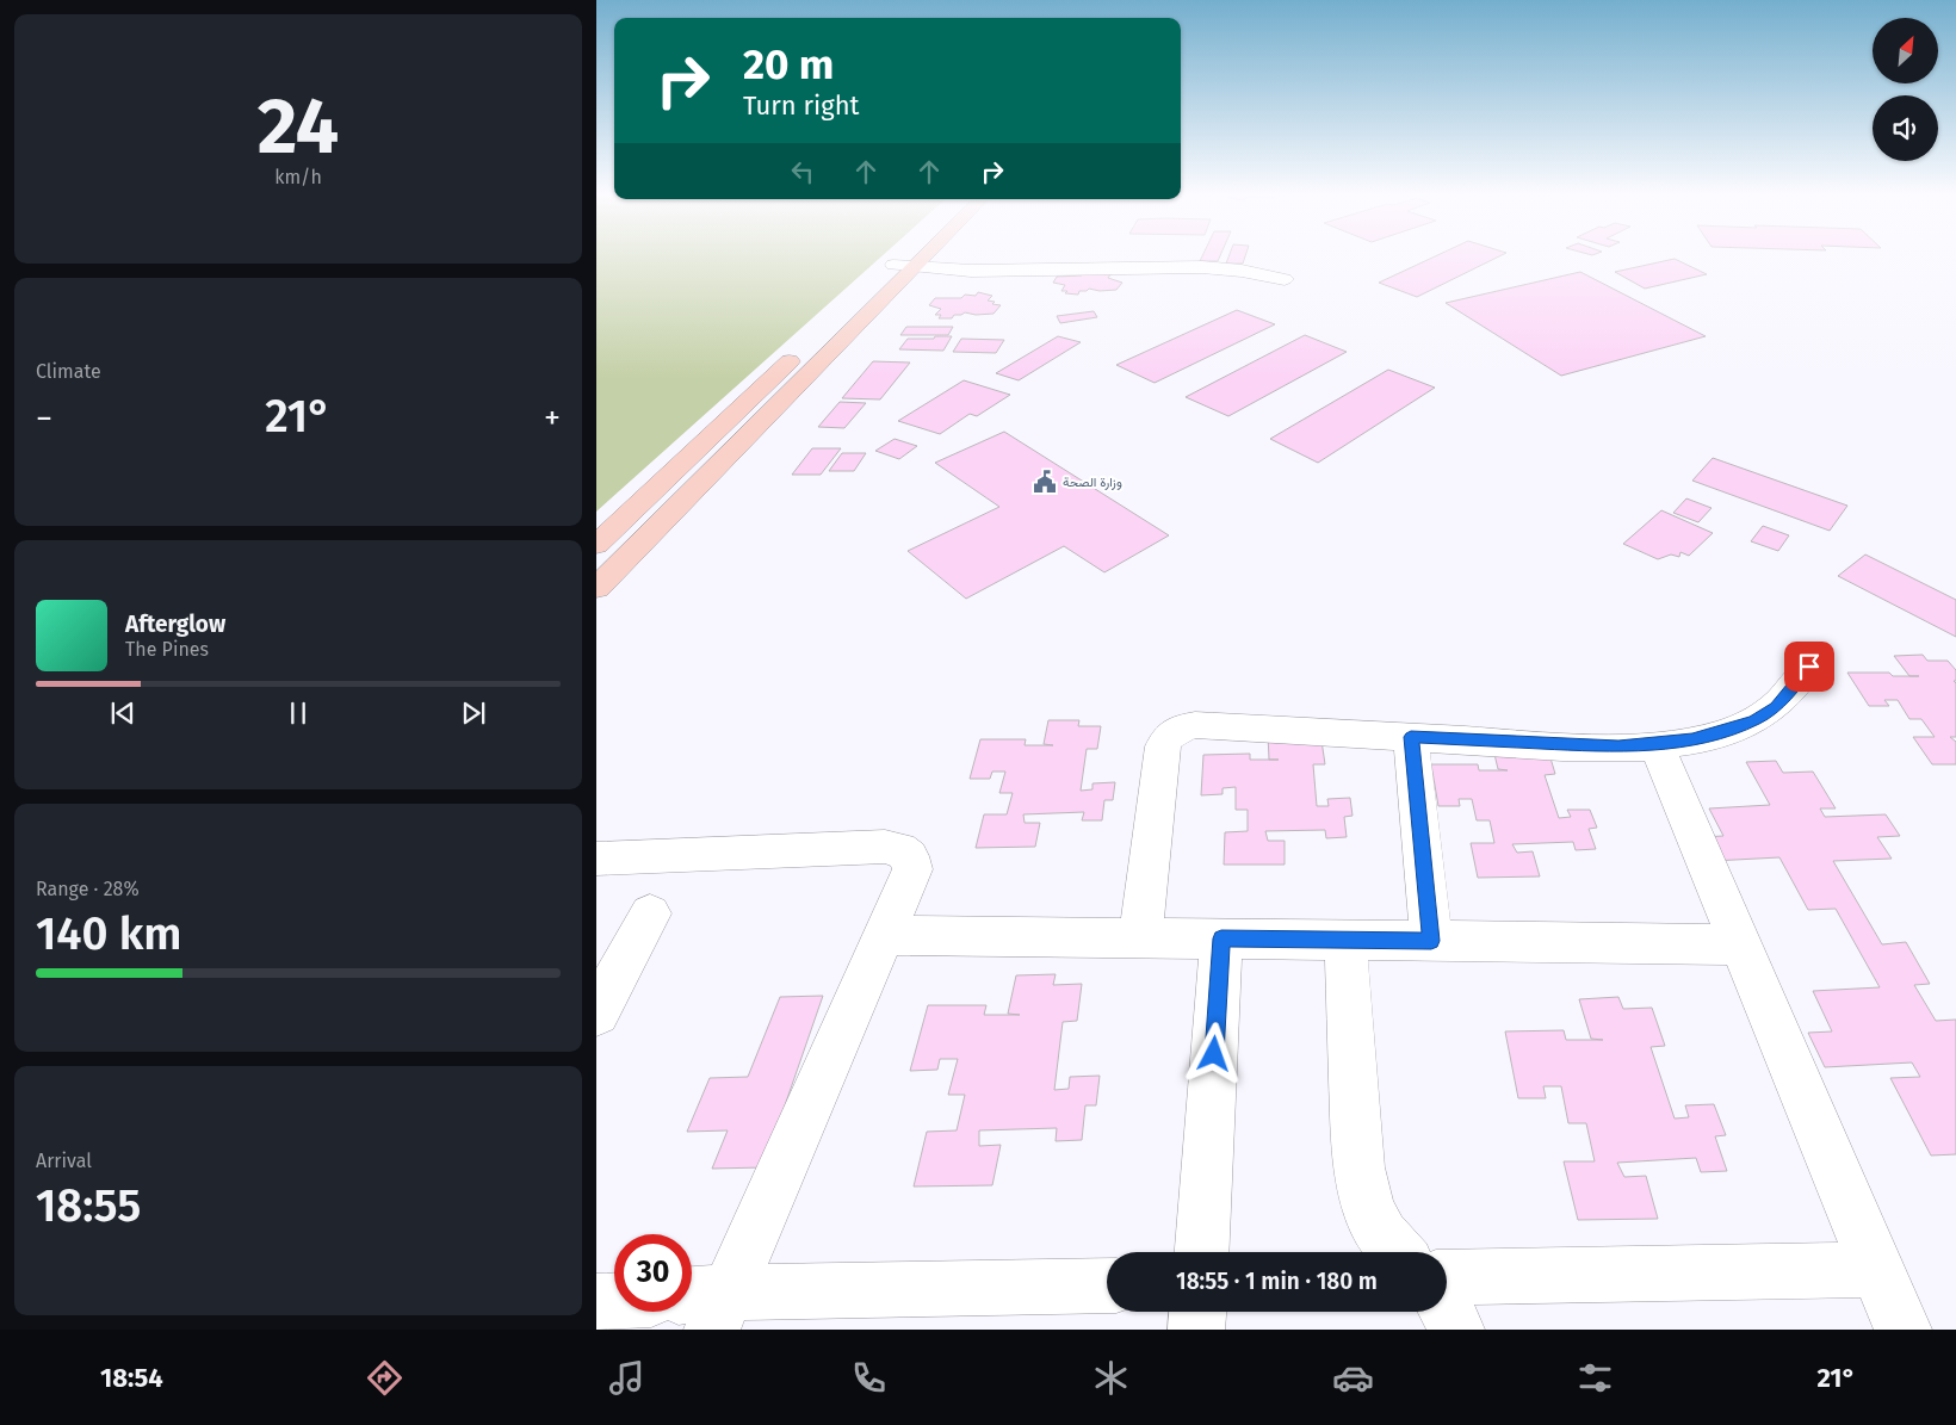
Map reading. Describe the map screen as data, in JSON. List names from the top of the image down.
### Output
{
  "places": {
    "public building": ["وزارة الصحة"]
  },
  "north": "top right",
  "page": {
    "tile": [
      ["24", "km/h"],
      "Climate",
      ["Range · 28%", "140 km"],
      ["Arrival", "18:55"]
    ],
    "turn": ["20 m", "Turn right"],
    "heat": ["−", "21°", "+"],
    "song": ["Afterglow", "The Pines"],
    "limit": "30",
    "trip": "18:55 · 1 min · 180 m",
    "tabs": ["18:54", "21°"]
  }
}
